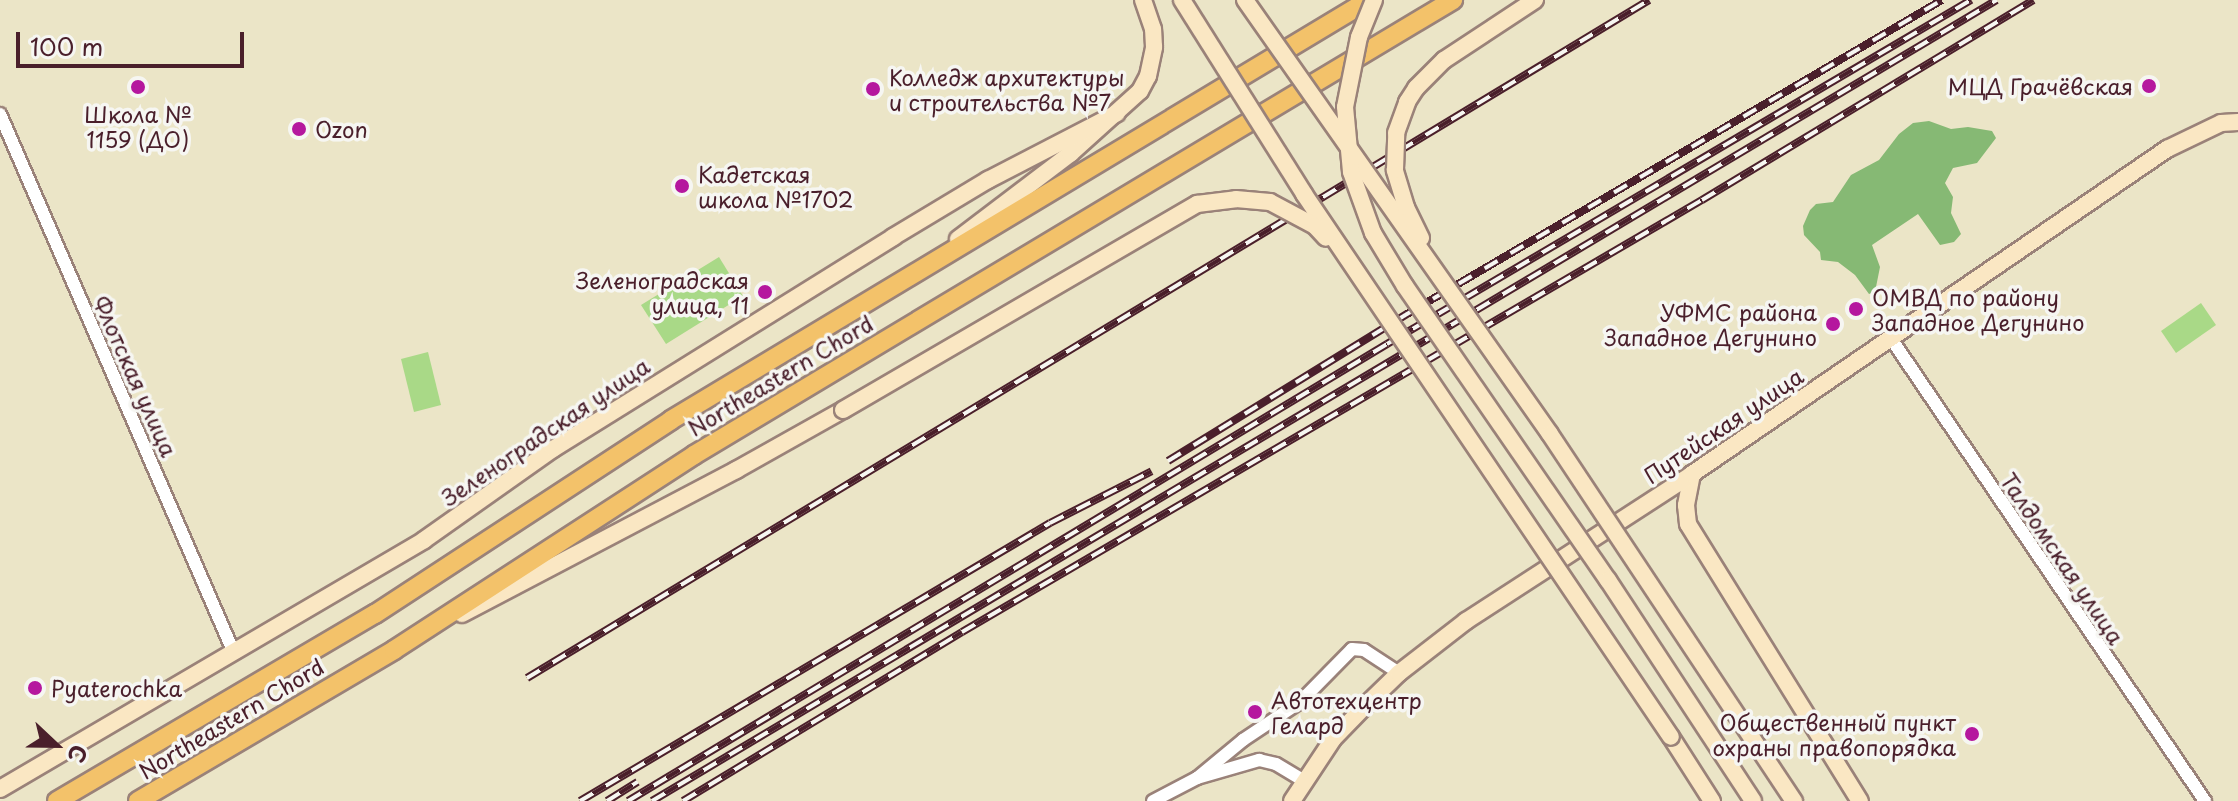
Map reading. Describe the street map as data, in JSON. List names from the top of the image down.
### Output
{
  "streets": {
    "main road": ["Northeastern Chord", "Путейская улица", "Зеленоградская улица"],
    "street": ["Флотская улица", "Талдомская улица"]
  },
  "crossings": [
    ["Флотская улица", "Зеленоградская улица"],
    ["Путейская улица", "Талдомская улица"]
  ],
  "places": [
    "МЦД Грачёвская",
    "Школа № 1159 (ДО)",
    "Колледж архитектуры и строительства №7",
    "Ozon",
    "Кадетская школа №1702",
    "Зеленоградская улица, 11",
    "ОМВД по району Западное Дегунино",
    "УФМС района Западное Дегунино",
    "Pyaterochka",
    "Автотехцентр Гелард",
    "Общественный пункт охраны правопорядка"
  ],
  "scale_bar": "100 m",
  "north": "right"
}
